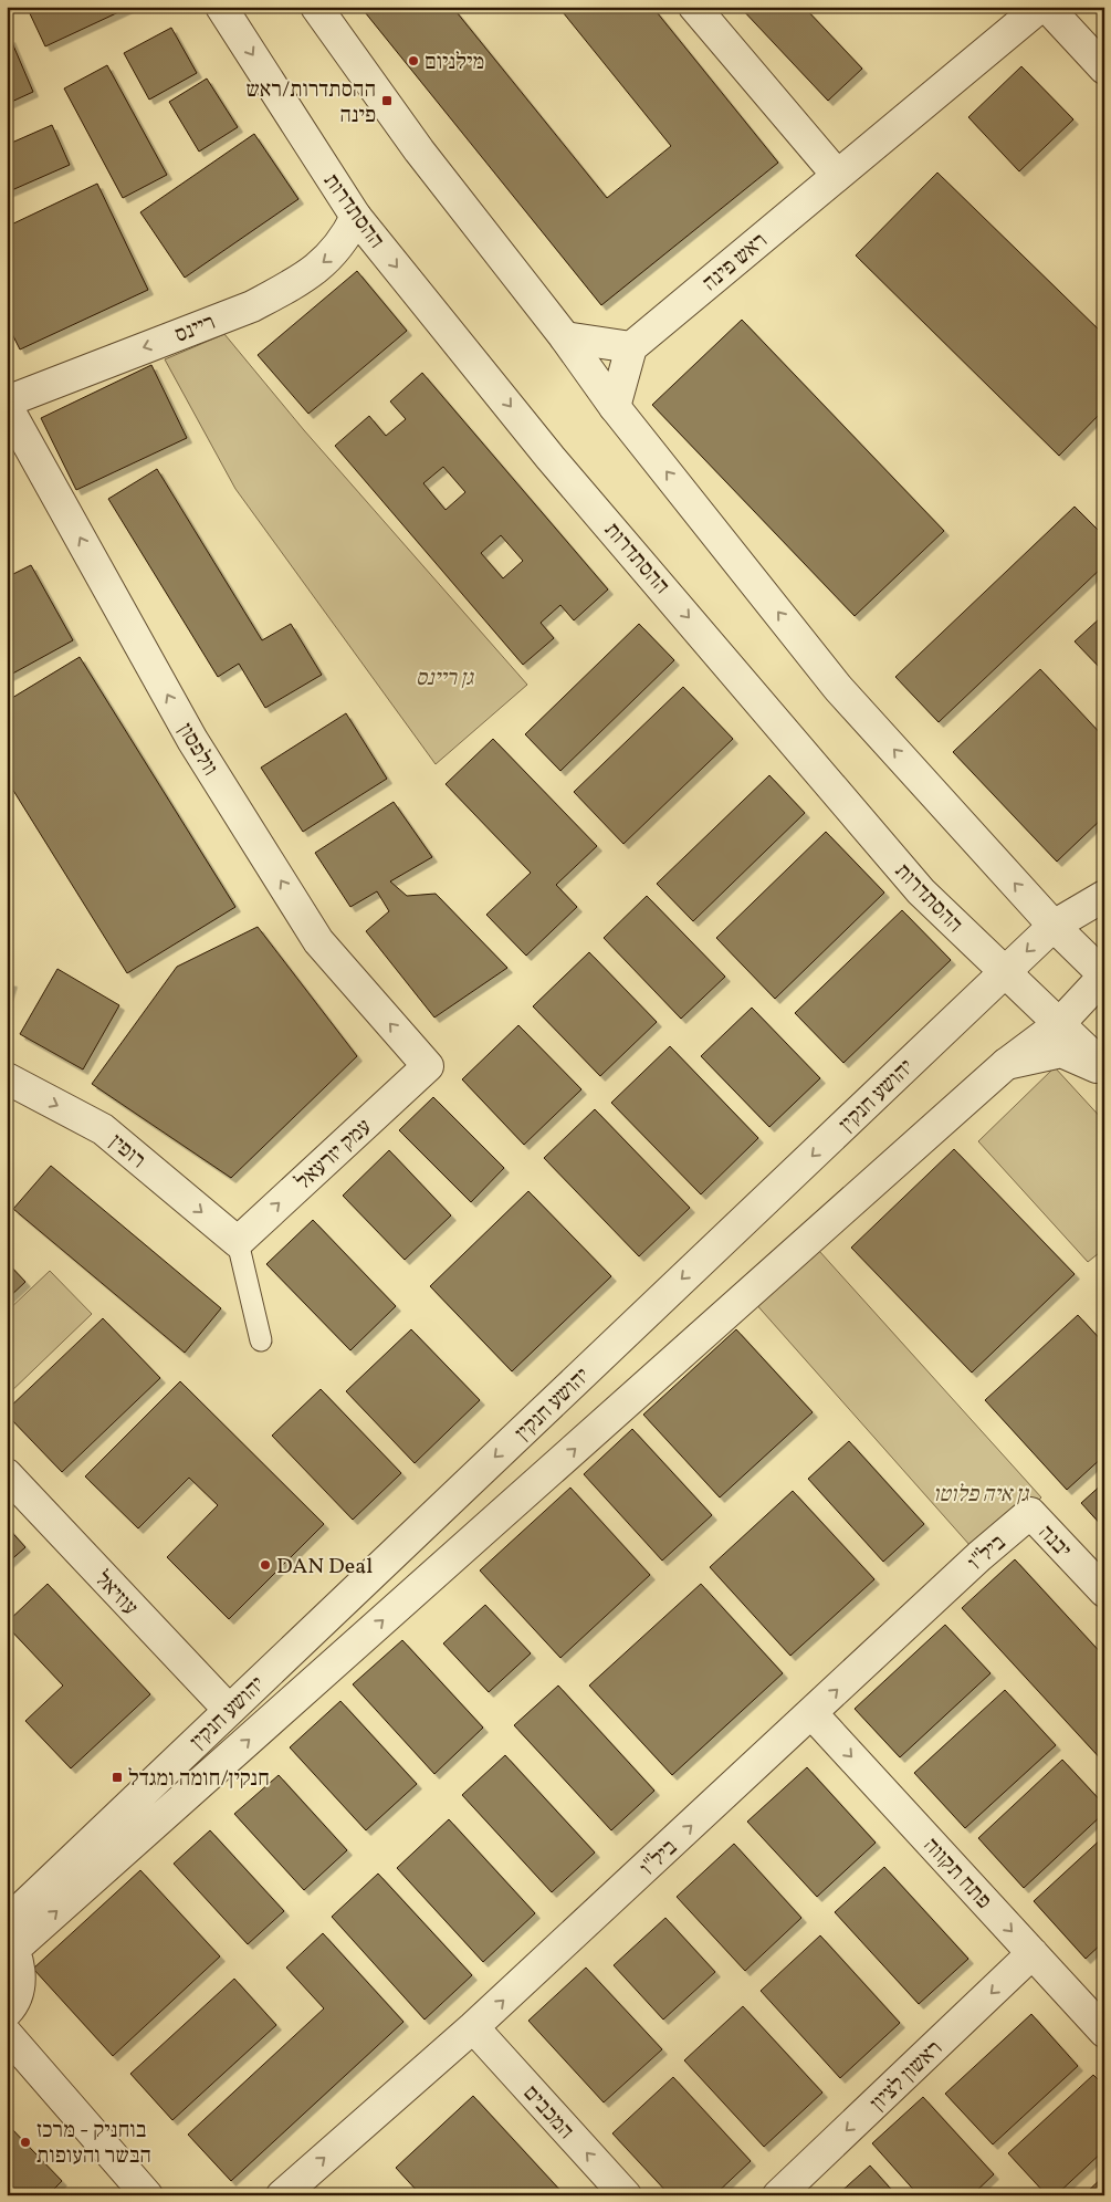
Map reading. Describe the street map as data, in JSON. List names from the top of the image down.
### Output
{
  "streets": {
    "street": [
      "ההסתדרות",
      "ראש פינה",
      "ריינס",
      "וולפסון",
      "יהושע חנקין",
      "רופין",
      "עמק יזרעאל",
      "יבנה",
      "ביל\"ו",
      "עוזיאל",
      "פתח תקווה",
      "ראשון לציון",
      "המכבים"
    ]
  },
  "crossings": [
    ["ההסתדרות", "ריינס"],
    ["ההסתדרות", "יהושע חנקין"],
    ["וולפסון", "עמק יזרעאל"],
    ["יהושע חנקין", "עוזיאל"],
    ["רופין", "עמק יזרעאל"],
    ["יבנה", "ביל\"ו"],
    ["ביל\"ו", "פתח תקווה"],
    ["ביל\"ו", "המכבים"],
    ["פתח תקווה", "ראשון לציון"]
  ],
  "one_way": [
    "ריינס",
    "וולפסון",
    "רופין",
    "עמק יזרעאל",
    "ביל\"ו",
    "פתח תקווה",
    "ראשון לציון",
    "המכבים"
  ],
  "parks": ["גן ריינס", "גן איה פלוטו"],
  "places": {
    "other": ["מילניום", "DAN Deal", "בוחניק - מרכז הבשר והעופות"],
    "transit": ["ההסתדרות/ראש פינה", "חנקין/חומה ומגדל"]
  }
}
